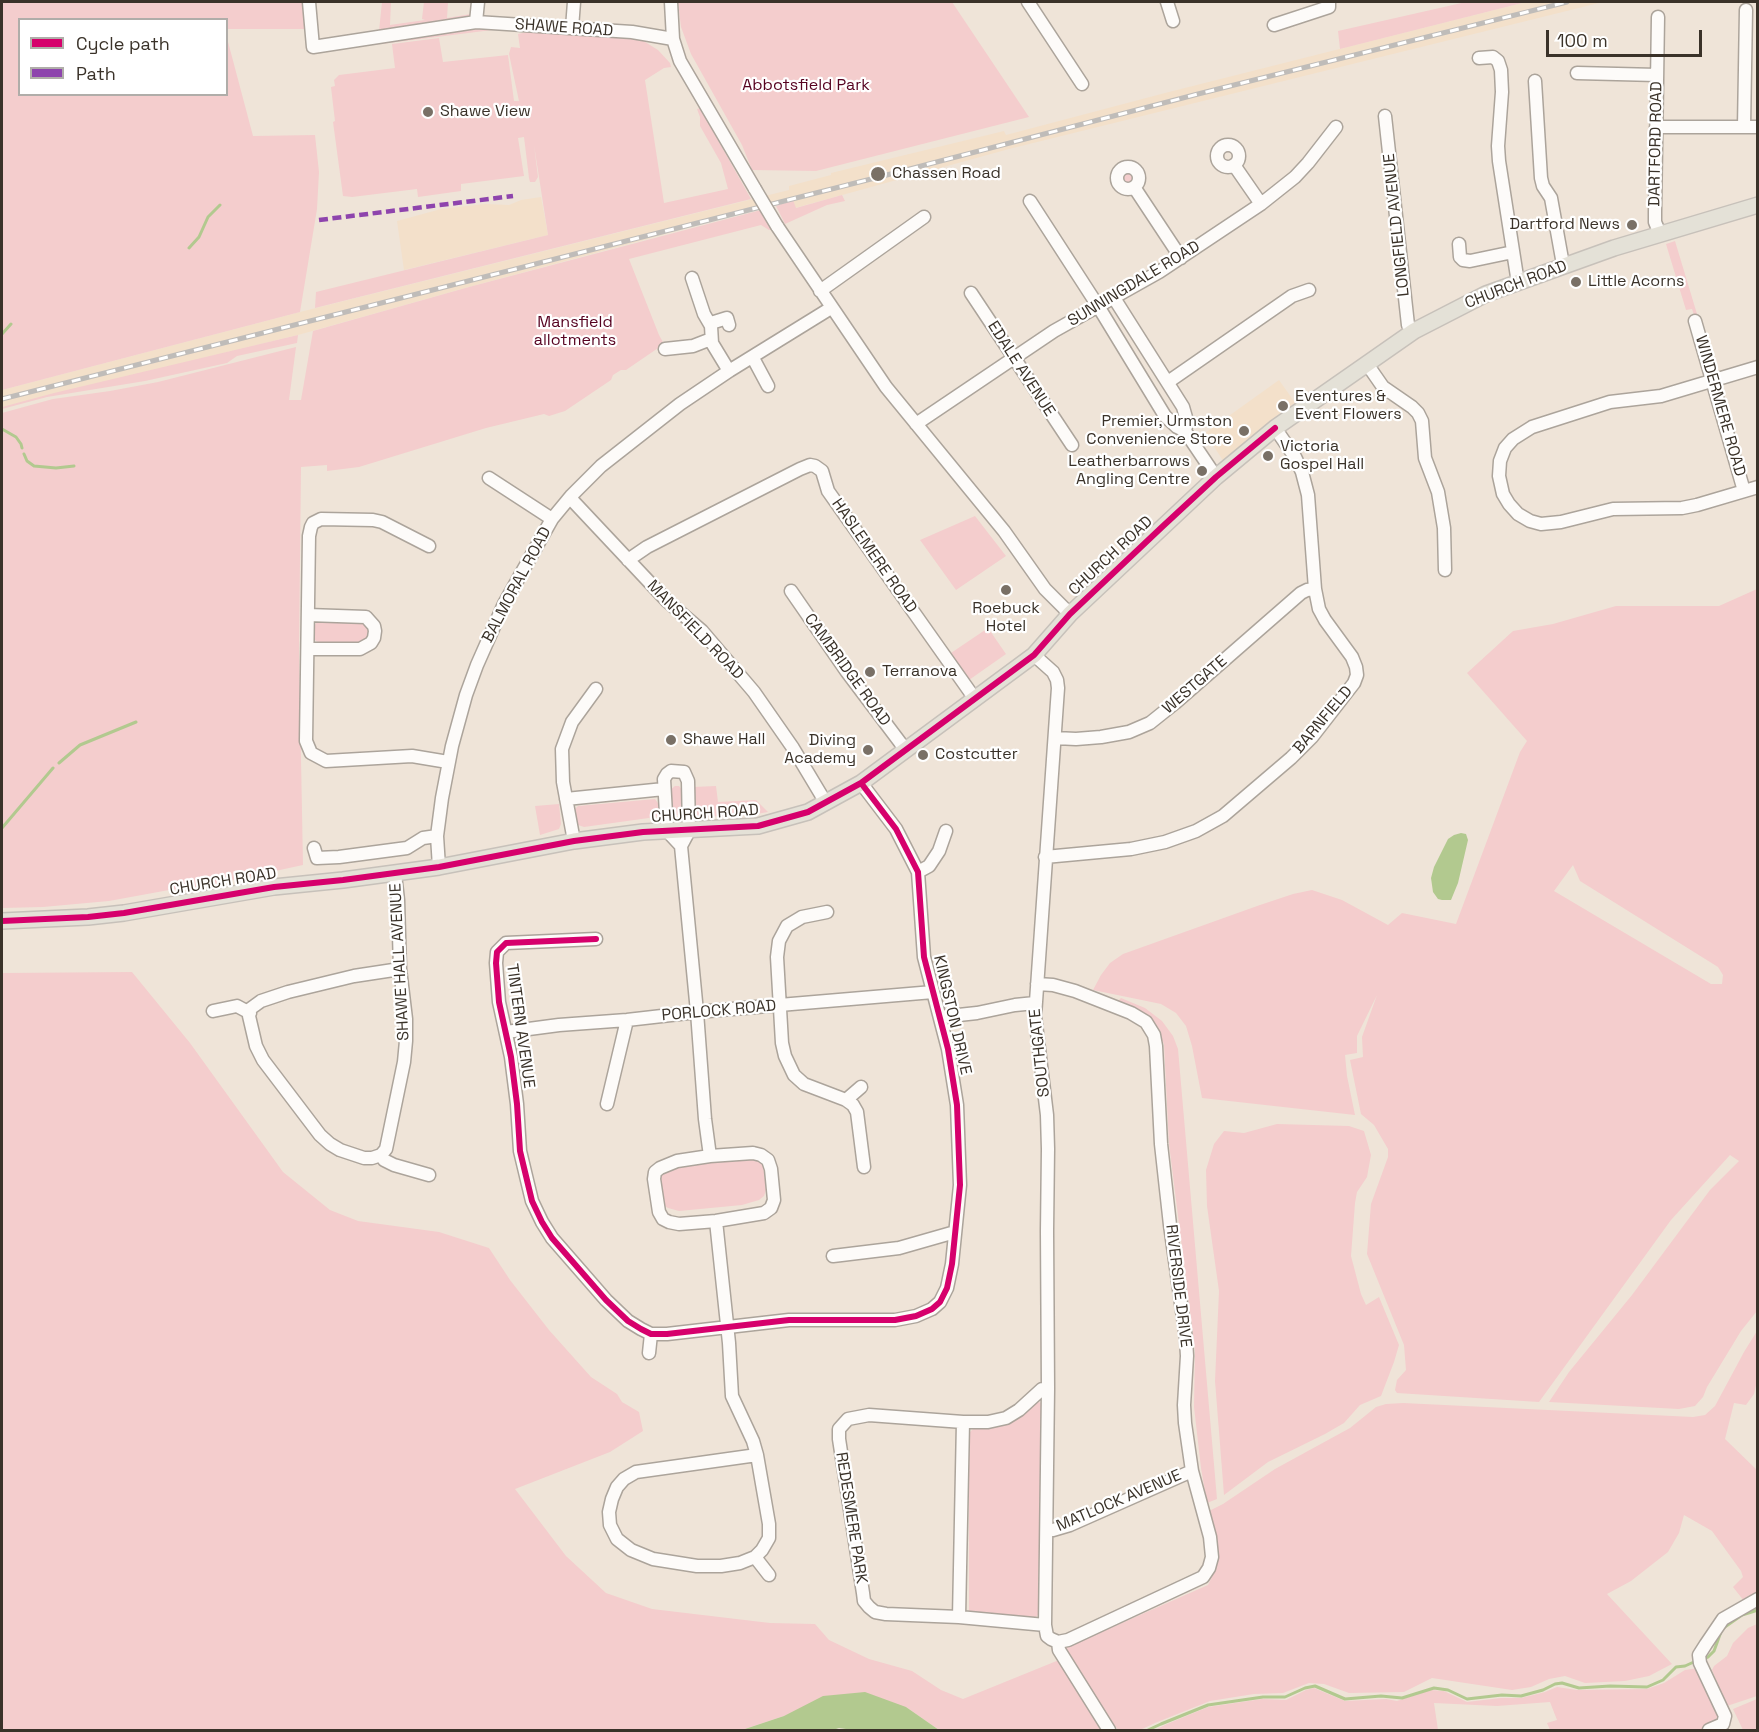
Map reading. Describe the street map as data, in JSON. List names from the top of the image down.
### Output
{
  "streets": {
    "main road": ["CHURCH ROAD"],
    "street": [
      "SHAWE ROAD",
      "DARTFORD ROAD",
      "LONGFIELD AVENUE",
      "SUNNINGDALE ROAD",
      "EDALE AVENUE",
      "WINDERMERE ROAD",
      "HASLEMERE ROAD",
      "BALMORAL ROAD",
      "MANSFIELD ROAD",
      "CAMBRIDGE ROAD",
      "WESTGATE",
      "BARNFIELD",
      "SHAWE HALL AVENUE",
      "PORLOCK ROAD",
      "KINGSTON DRIVE",
      "TINTERN AVENUE",
      "SOUTHGATE",
      "RIVERSIDE DRIVE",
      "MATLOCK AVENUE",
      "REDESMERE PARK"
    ]
  },
  "crossings": [
    ["DARTFORD ROAD", "CHURCH ROAD"],
    ["LONGFIELD AVENUE", "CHURCH ROAD"],
    ["SUNNINGDALE ROAD", "EDALE AVENUE"],
    ["CHURCH ROAD", "HASLEMERE ROAD"],
    ["CHURCH ROAD", "BALMORAL ROAD"],
    ["CHURCH ROAD", "MANSFIELD ROAD"],
    ["CHURCH ROAD", "CAMBRIDGE ROAD"],
    ["CHURCH ROAD", "BARNFIELD"],
    ["CHURCH ROAD", "SHAWE HALL AVENUE"],
    ["CHURCH ROAD", "KINGSTON DRIVE"],
    ["CHURCH ROAD", "SOUTHGATE"],
    ["HASLEMERE ROAD", "MANSFIELD ROAD"],
    ["BALMORAL ROAD", "MANSFIELD ROAD"],
    ["WESTGATE", "BARNFIELD"],
    ["WESTGATE", "SOUTHGATE"],
    ["BARNFIELD", "SOUTHGATE"],
    ["PORLOCK ROAD", "KINGSTON DRIVE"],
    ["PORLOCK ROAD", "TINTERN AVENUE"],
    ["SOUTHGATE", "RIVERSIDE DRIVE"],
    ["SOUTHGATE", "REDESMERE PARK"],
    ["RIVERSIDE DRIVE", "MATLOCK AVENUE"]
  ],
  "parks": ["Abbotsfield Park", "Mansfield allotments"],
  "places": [
    "Shawe View",
    "Chassen Road",
    "Dartford News",
    "Little Acorns",
    "Eventures & Event Flowers",
    "Premier, Urmston Convenience Store",
    "Victoria Gospel Hall",
    "Leatherbarrows Angling Centre",
    "Roebuck Hotel",
    "Terranova",
    "Shawe Hall",
    "Diving Academy",
    "Costcutter"
  ],
  "legend": ["Cycle path", "Path"],
  "scale_bar": "100 m"
}
